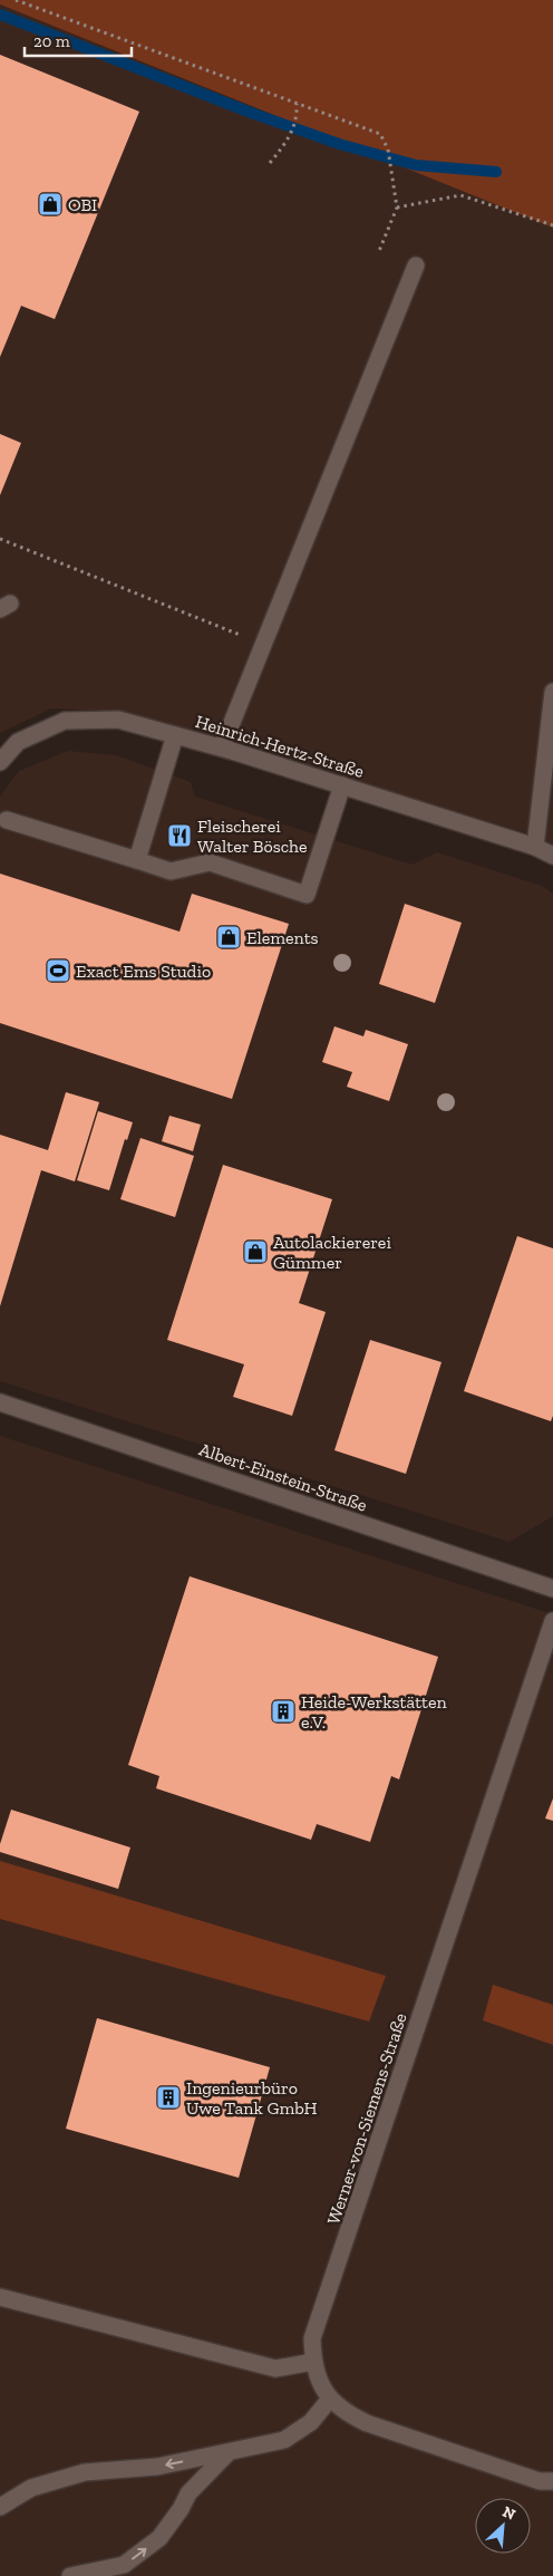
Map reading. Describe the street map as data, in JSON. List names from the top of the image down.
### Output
{
  "streets": {
    "street": ["Heinrich-Hertz-Straße", "Albert-Einstein-Straße", "Werner-von-Siemens-Straße"]
  },
  "places": {
    "shop": ["OBI", "Elements", "Autolackiererei Gümmer"],
    "restaurant": ["Fleischerei Walter Bösche"],
    "sports": ["Exact Ems Studio"],
    "building": ["Heide-Werkstätten e.V.", "Ingenieurbüro Uwe Tank GmbH"]
  },
  "scale_bar": "20 m",
  "north": "top right"
}
